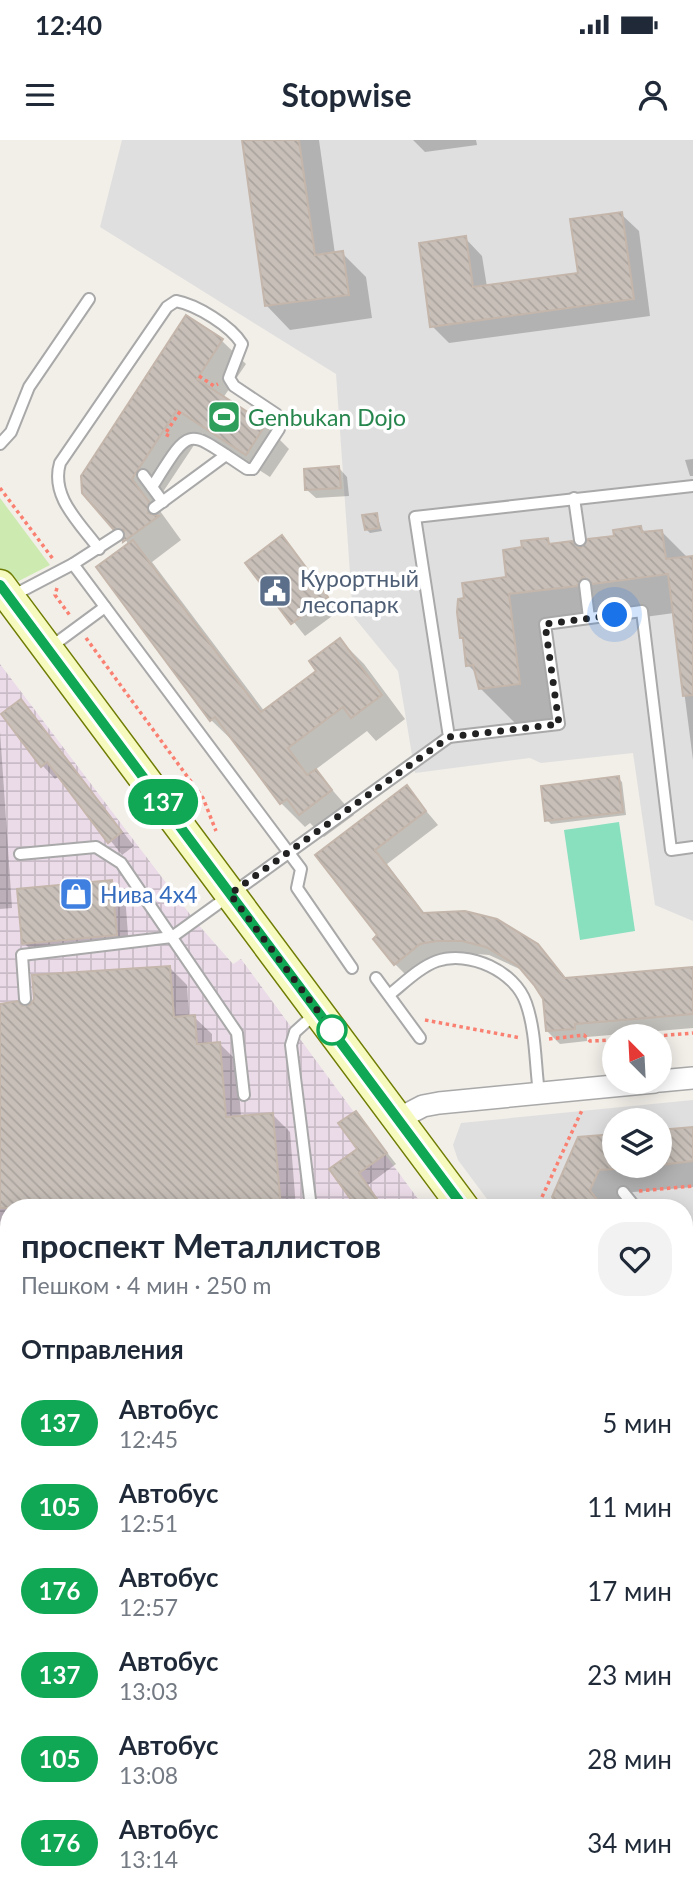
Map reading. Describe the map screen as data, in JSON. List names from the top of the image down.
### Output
{
  "places": {
    "sports": ["Genbukan Dojo"],
    "public building": ["Курортный лесопарк"],
    "shop": ["Нива 4х4"]
  },
  "lines": ["bus line 137"],
  "north": "top left",
  "page": {
    "status": "12:40",
    "header": "Stopwise",
    "on_map": "137",
    "heading": [
      ["проспект Металлистов", "Пешком · 4 мин · 250 m"],
      "Отправления"
    ],
    "list": [
      {
        "mark": "137",
        "name": "Автобус",
        "note": "12:45",
        "value": "5 мин"
      },
      {
        "mark": "105",
        "name": "Автобус",
        "note": "12:51",
        "value": "11 мин"
      },
      {
        "mark": "176",
        "name": "Автобус",
        "note": "12:57",
        "value": "17 мин"
      },
      {
        "mark": "137",
        "name": "Автобус",
        "note": "13:03",
        "value": "23 мин"
      },
      {
        "mark": "105",
        "name": "Автобус",
        "note": "13:08",
        "value": "28 мин"
      },
      {
        "mark": "176",
        "name": "Автобус",
        "note": "13:14",
        "value": "34 мин"
      }
    ]
  }
}
